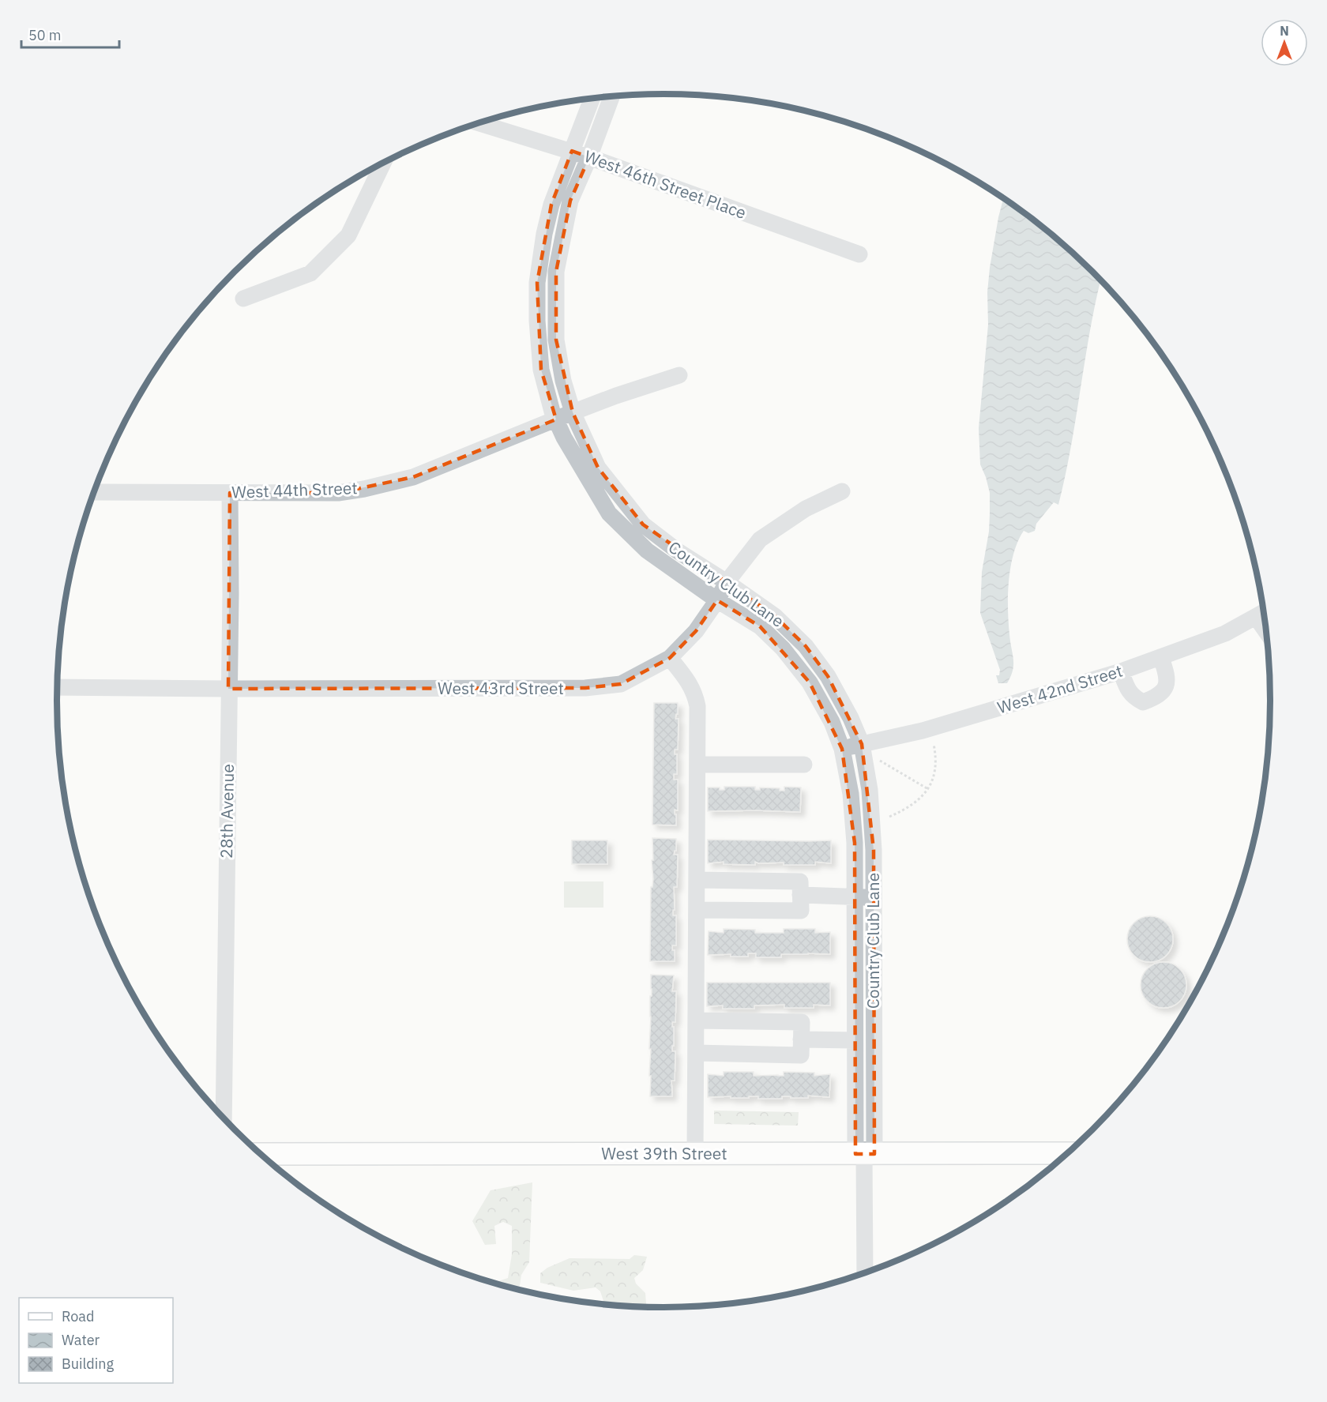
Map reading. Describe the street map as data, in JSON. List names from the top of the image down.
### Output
{
  "streets": {
    "main road": ["West 39th Street"],
    "street": [
      "West 46th Street Place",
      "West 44th Street",
      "Country Club Lane",
      "West 43rd Street",
      "West 42nd Street",
      "28th Avenue"
    ]
  },
  "crossings": [
    ["West 46th Street Place", "Country Club Lane"],
    ["West 44th Street", "Country Club Lane"],
    ["West 44th Street", "28th Avenue"],
    ["Country Club Lane", "West 43rd Street"],
    ["Country Club Lane", "West 42nd Street"],
    ["Country Club Lane", "West 39th Street"],
    ["West 43rd Street", "28th Avenue"]
  ],
  "legend": ["Road", "Water", "Building"],
  "scale_bar": "50 m",
  "north": "top"
}
